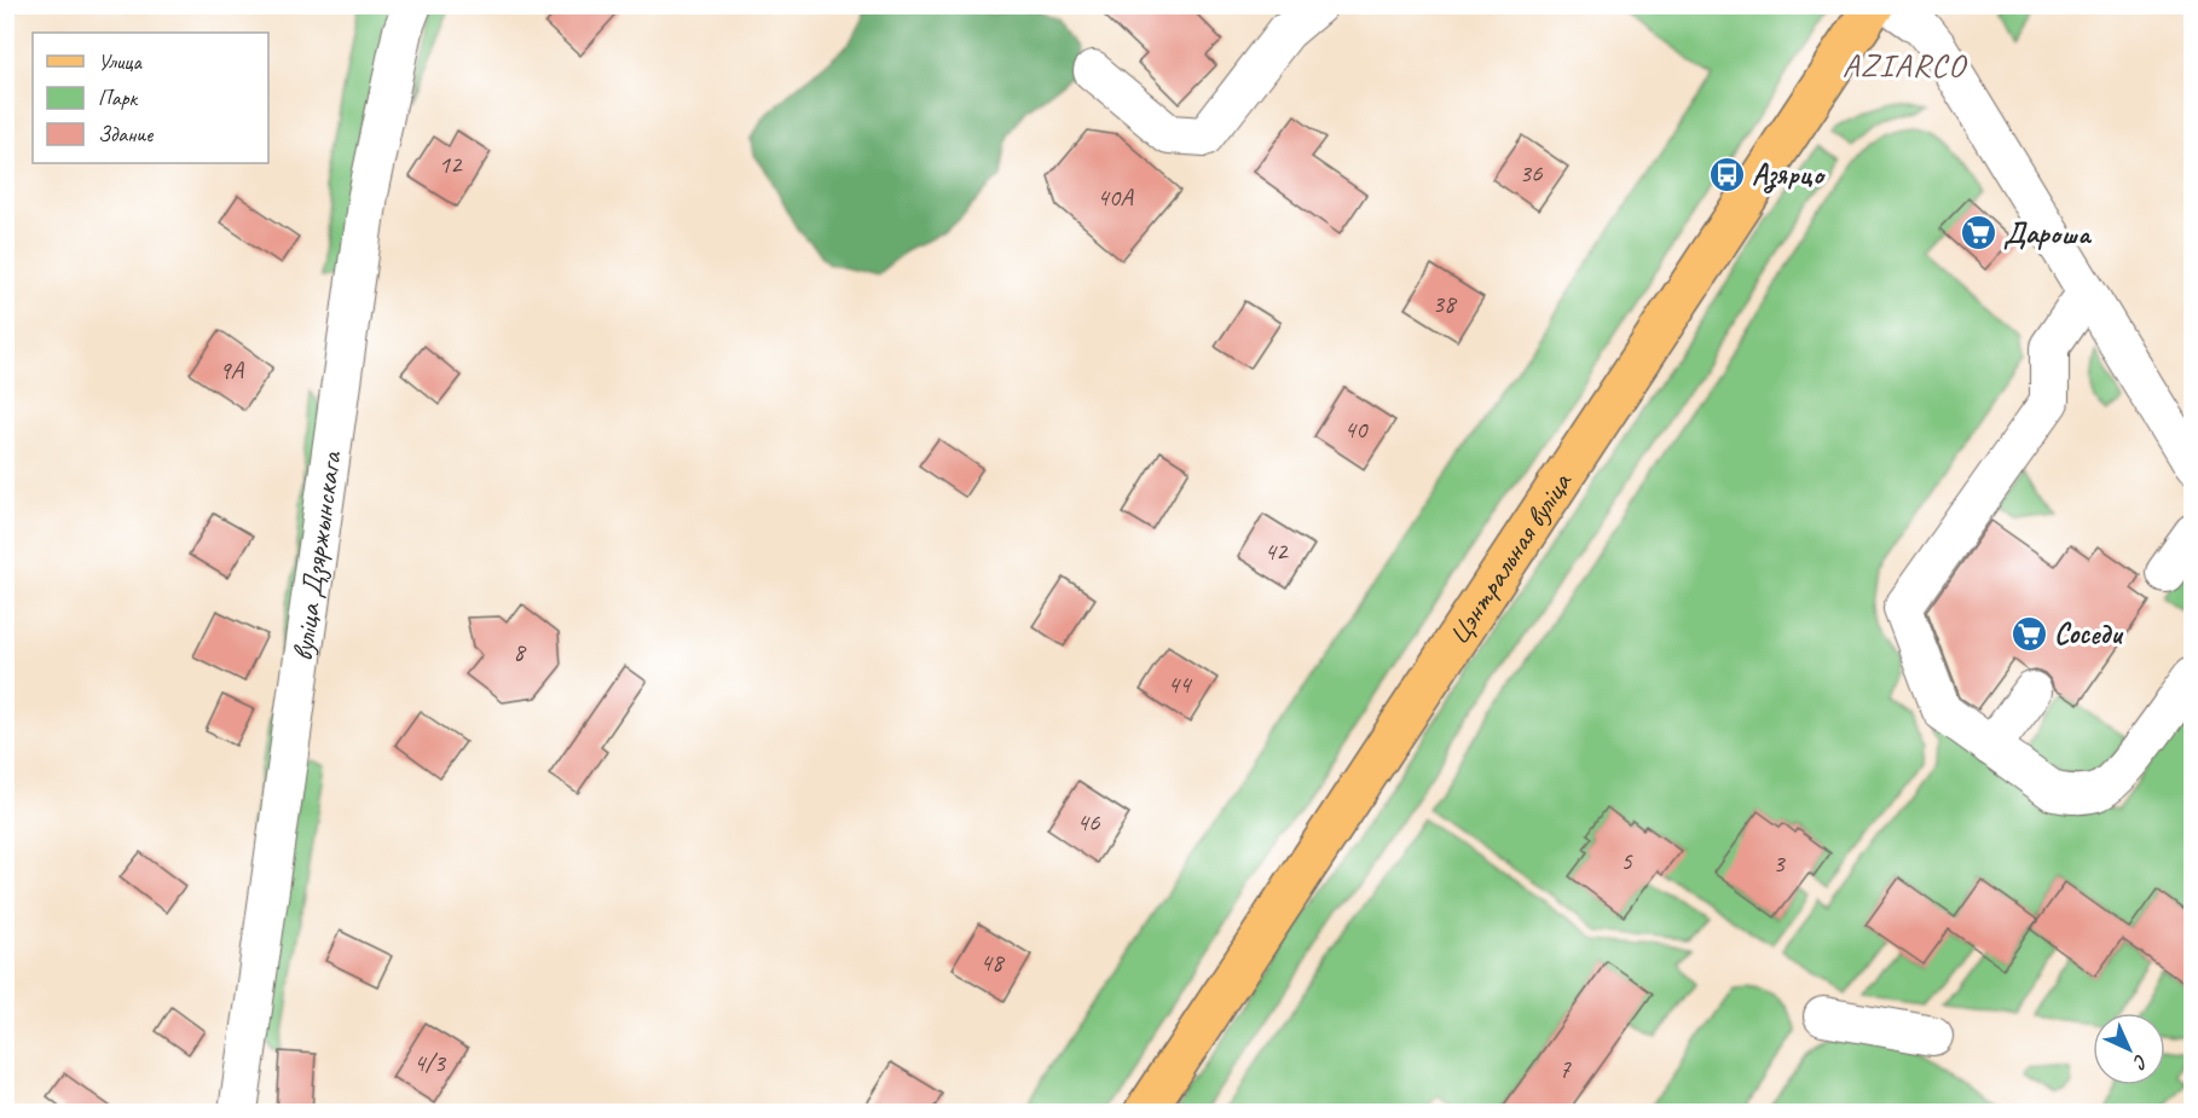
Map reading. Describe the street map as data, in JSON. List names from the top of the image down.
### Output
{
  "streets": {
    "main road": ["Цэнтральная вуліца"],
    "street": ["вуліца Дзяржынскага"]
  },
  "districts": ["AZIARCO"],
  "places": {
    "bus stop": ["Азярцо"],
    "supermarket": ["Дароша", "Соседи"]
  },
  "house_numbers": [
    "12",
    "36",
    "40А",
    "38",
    "9А",
    "40",
    "42",
    "8",
    "44",
    "46",
    "5",
    "3",
    "48",
    "4/3",
    "7"
  ],
  "legend": ["Улица", "Парк", "Здание"],
  "north": "bottom right"
}
